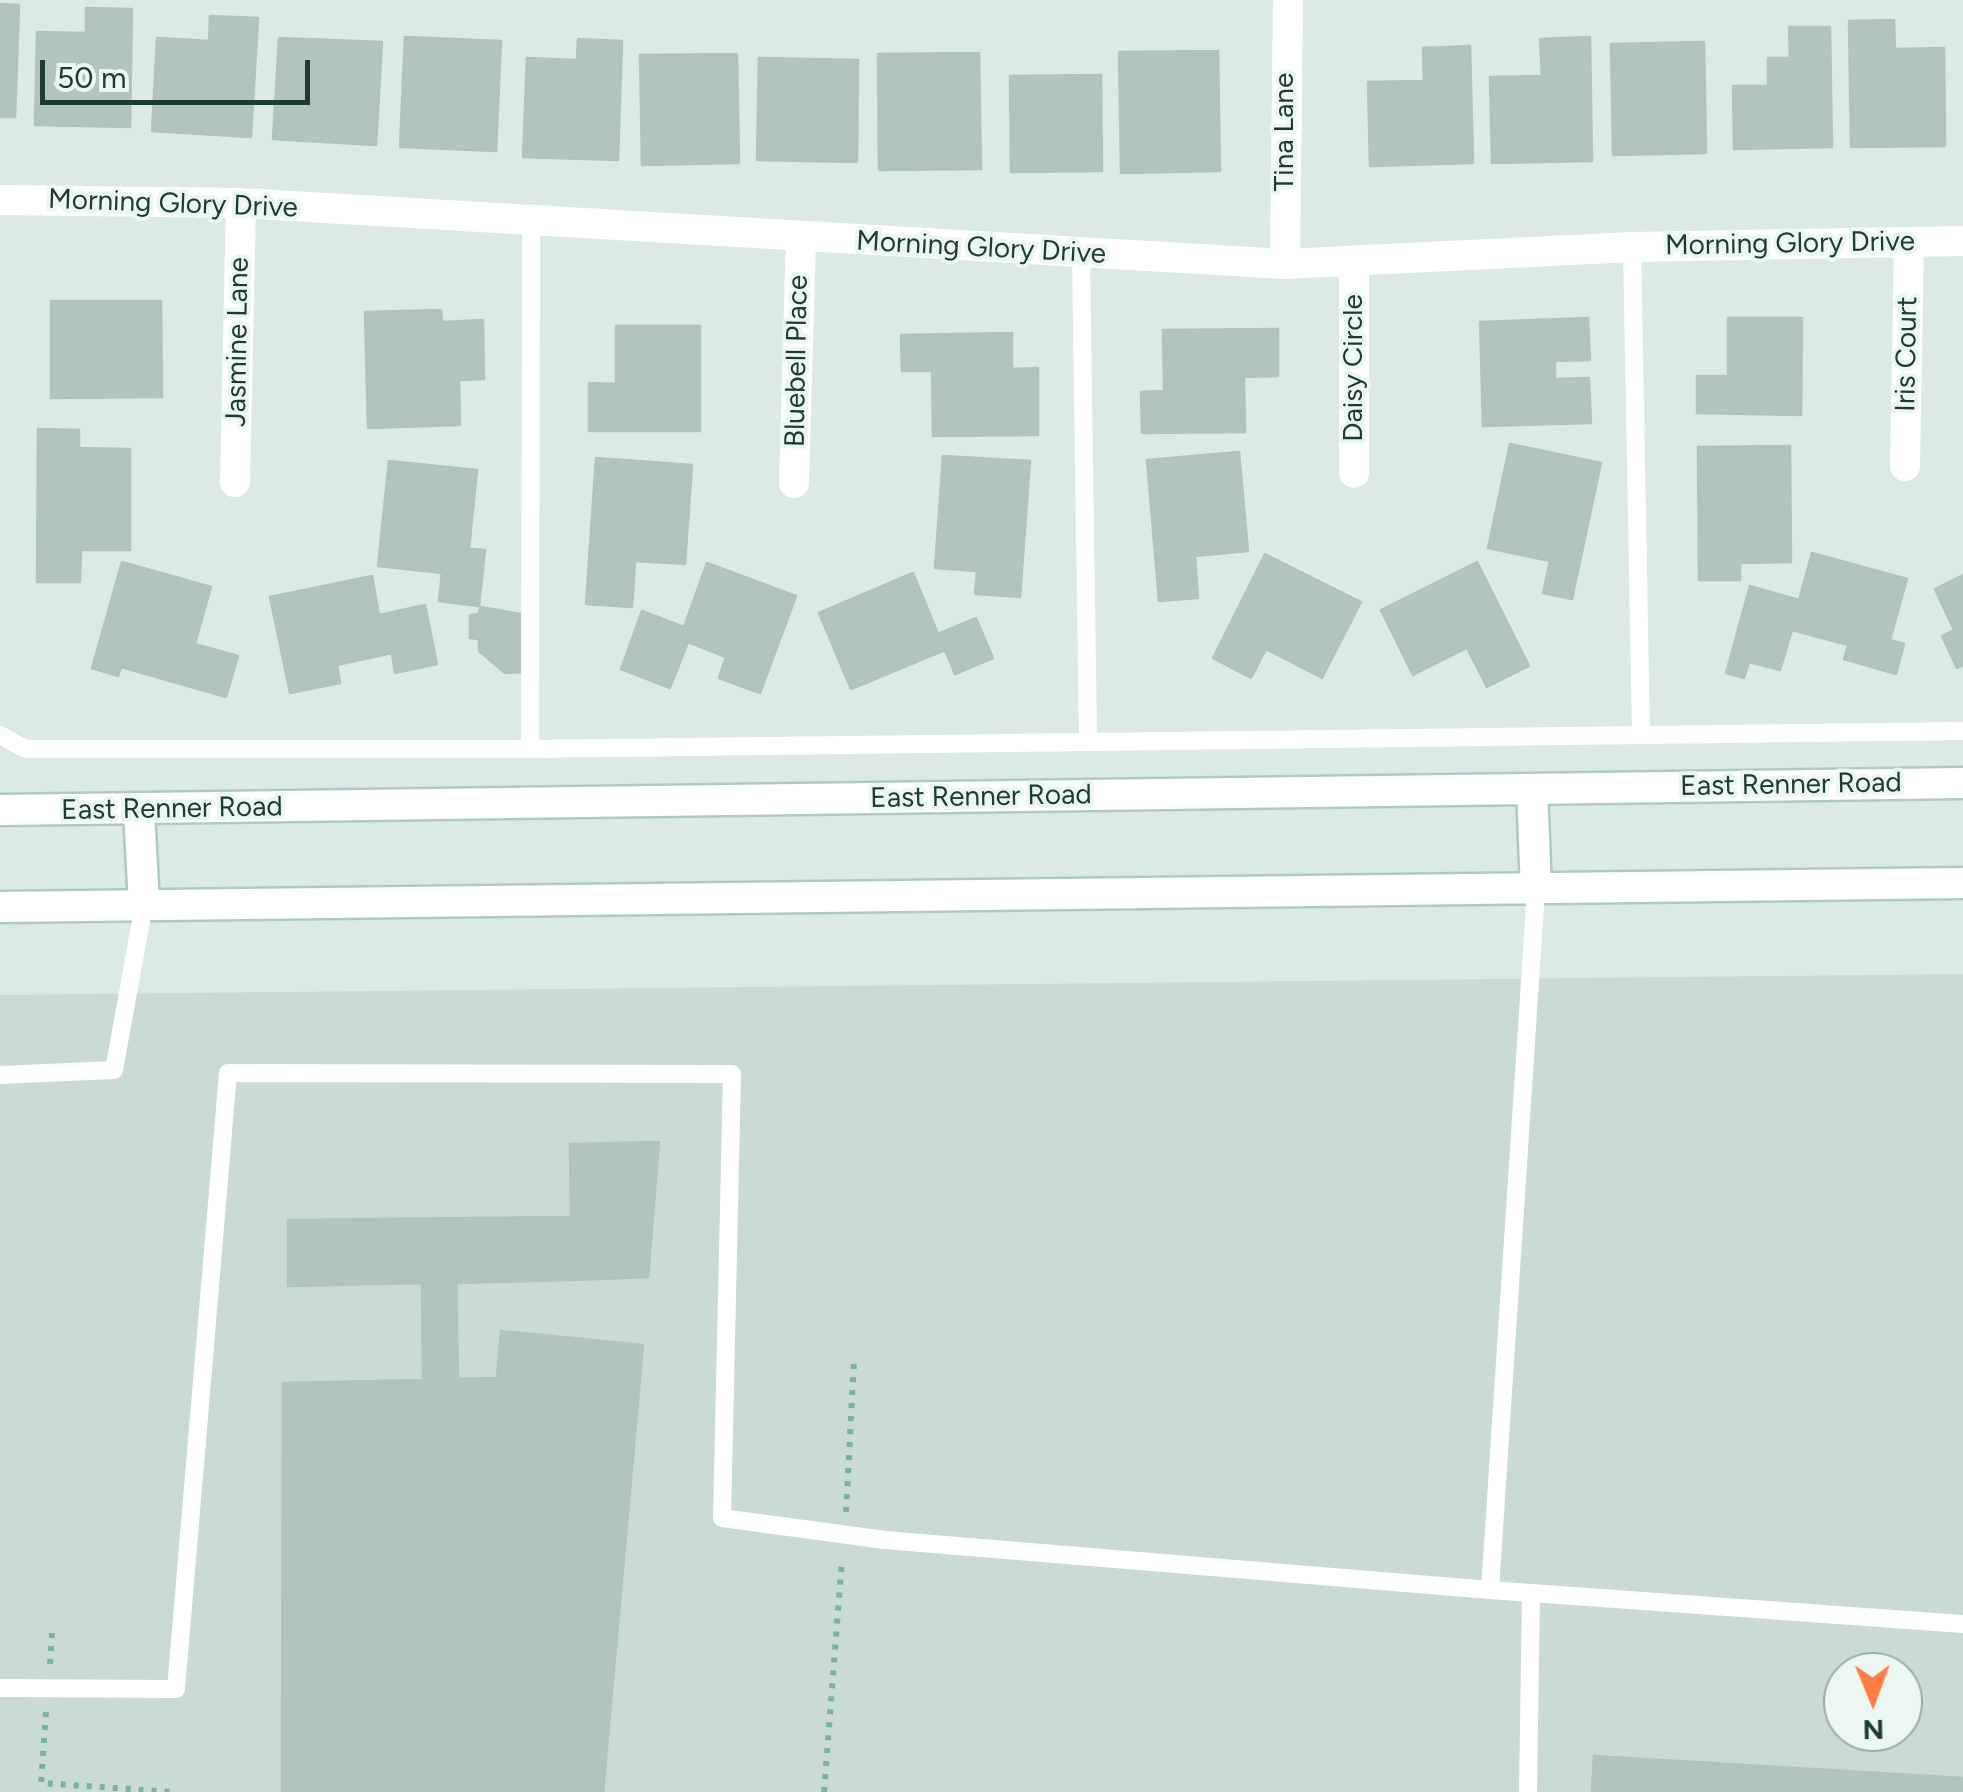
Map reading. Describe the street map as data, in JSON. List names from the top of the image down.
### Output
{
  "streets": {
    "main road": [
      "Tina Lane",
      "Morning Glory Drive",
      "Jasmine Lane",
      "Iris Court",
      "Bluebell Place",
      "Daisy Circle",
      "East Renner Road"
    ]
  },
  "crossings": [
    ["Tina Lane", "Morning Glory Drive"],
    ["Morning Glory Drive", "Jasmine Lane"],
    ["Morning Glory Drive", "Iris Court"],
    ["Morning Glory Drive", "Bluebell Place"],
    ["Morning Glory Drive", "Daisy Circle"]
  ],
  "scale_bar": "50 m",
  "north": "bottom"
}
